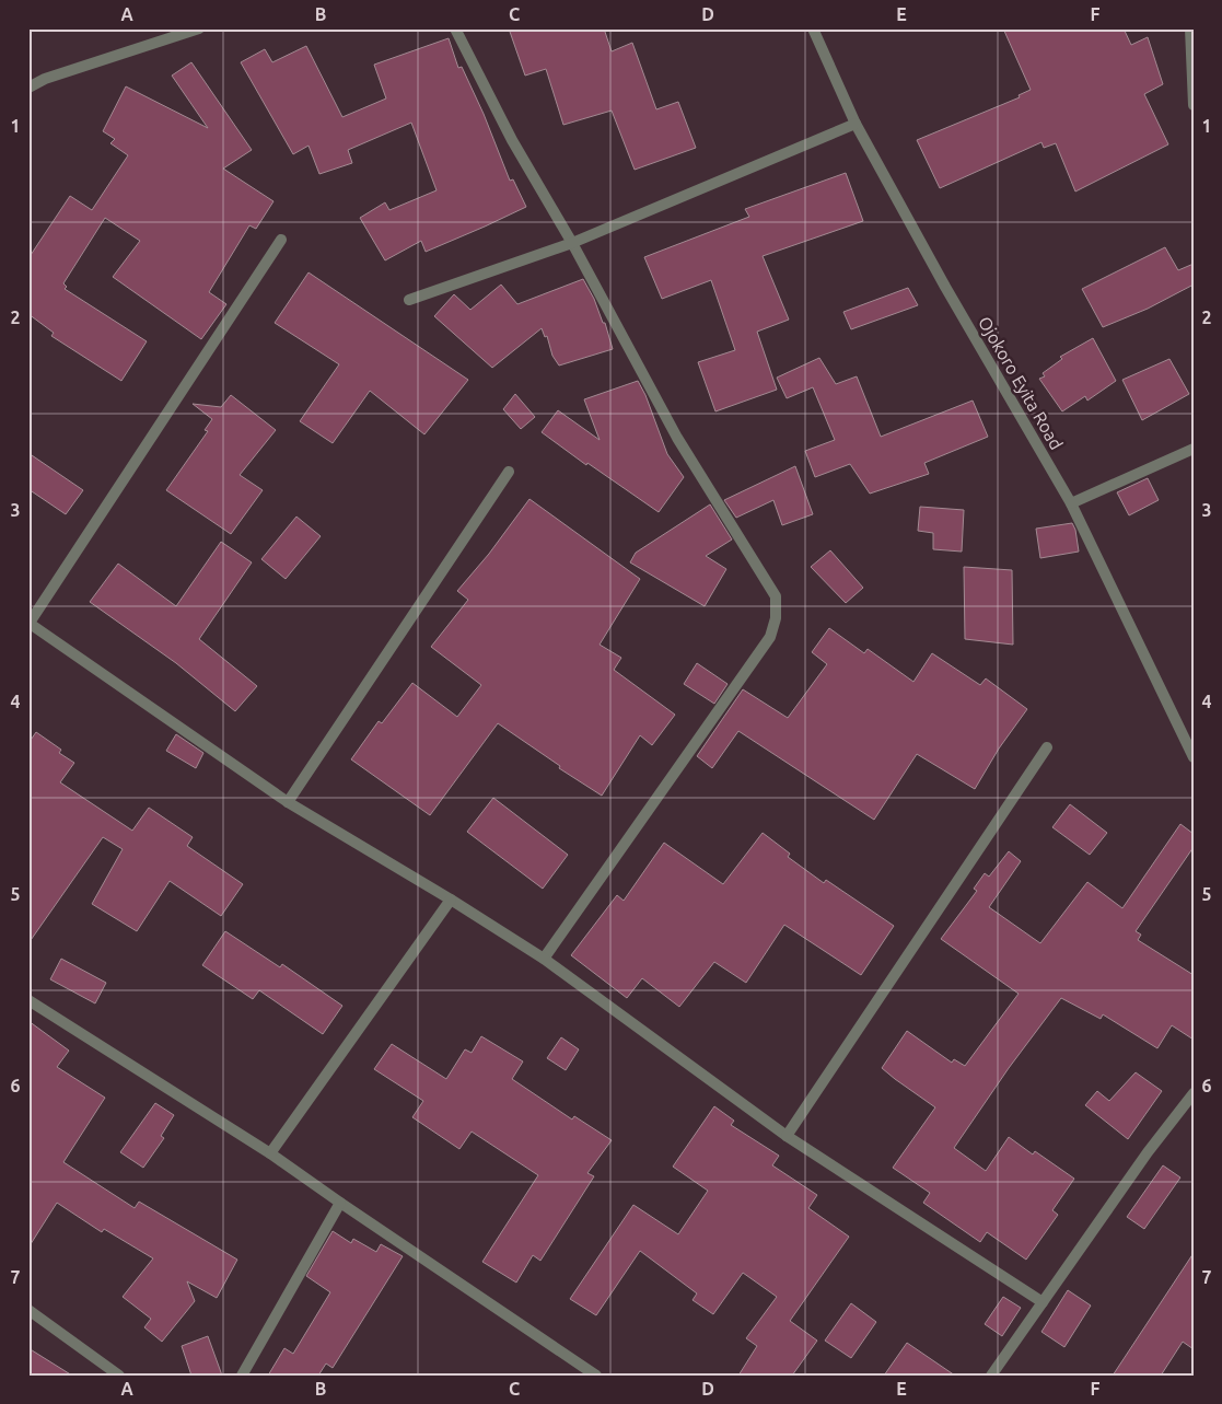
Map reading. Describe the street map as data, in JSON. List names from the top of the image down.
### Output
{
  "streets": {
    "street": ["Ojokoro Eyita Road"]
  },
  "grid": {
    "columns": [
      "A",
      "B",
      "C",
      "D",
      "E",
      "F"
    ],
    "rows": [
      "1",
      "2",
      "3",
      "4",
      "5",
      "6",
      "7"
    ]
  }
}
